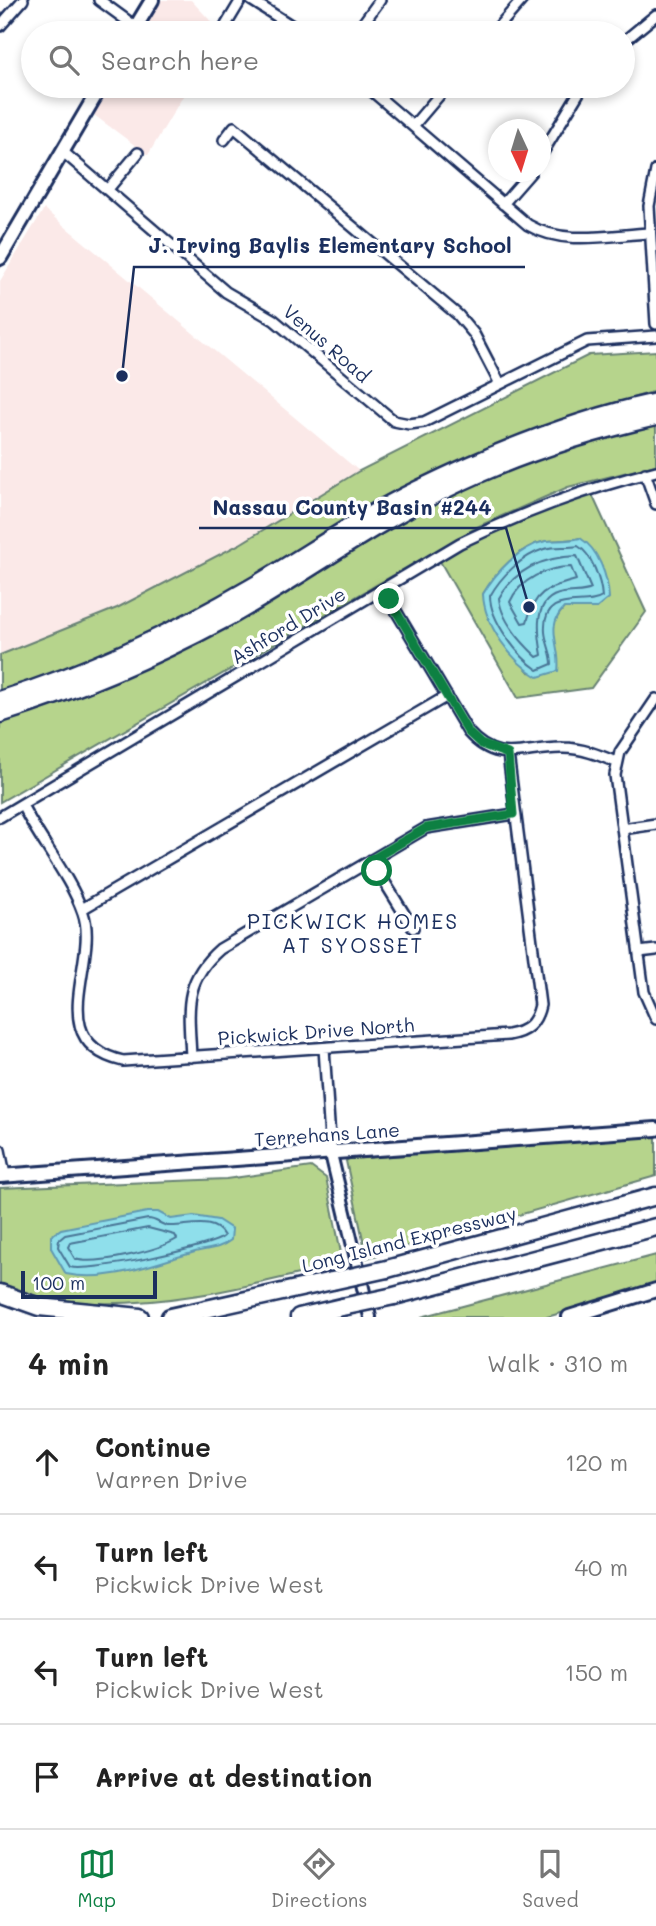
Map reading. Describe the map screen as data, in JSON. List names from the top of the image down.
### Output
{
  "streets": {
    "highway": ["Long Island Expressway"],
    "main road": ["Terrehans Lane"],
    "street": ["Venus Road", "Ashford Drive", "Pickwick Drive North"]
  },
  "districts": ["PICKWICK HOMES AT SYOSSET"],
  "places": ["J. Irving Baylis Elementary School", "Nassau County Basin #244"],
  "scale_bar": "100 m",
  "north": "bottom",
  "page": {
    "search": "Search here",
    "scale": "100 m",
    "heading": ["4 min", "Walk · 310 m"],
    "list": [
      ["Continue", "Warren Drive", "120 m"],
      ["Turn left", "Pickwick Drive West", "40 m"],
      ["Turn left", "Pickwick Drive West", "150 m"],
      "Arrive at destination"
    ],
    "nav": ["Map", "Directions", "Saved"]
  }
}
